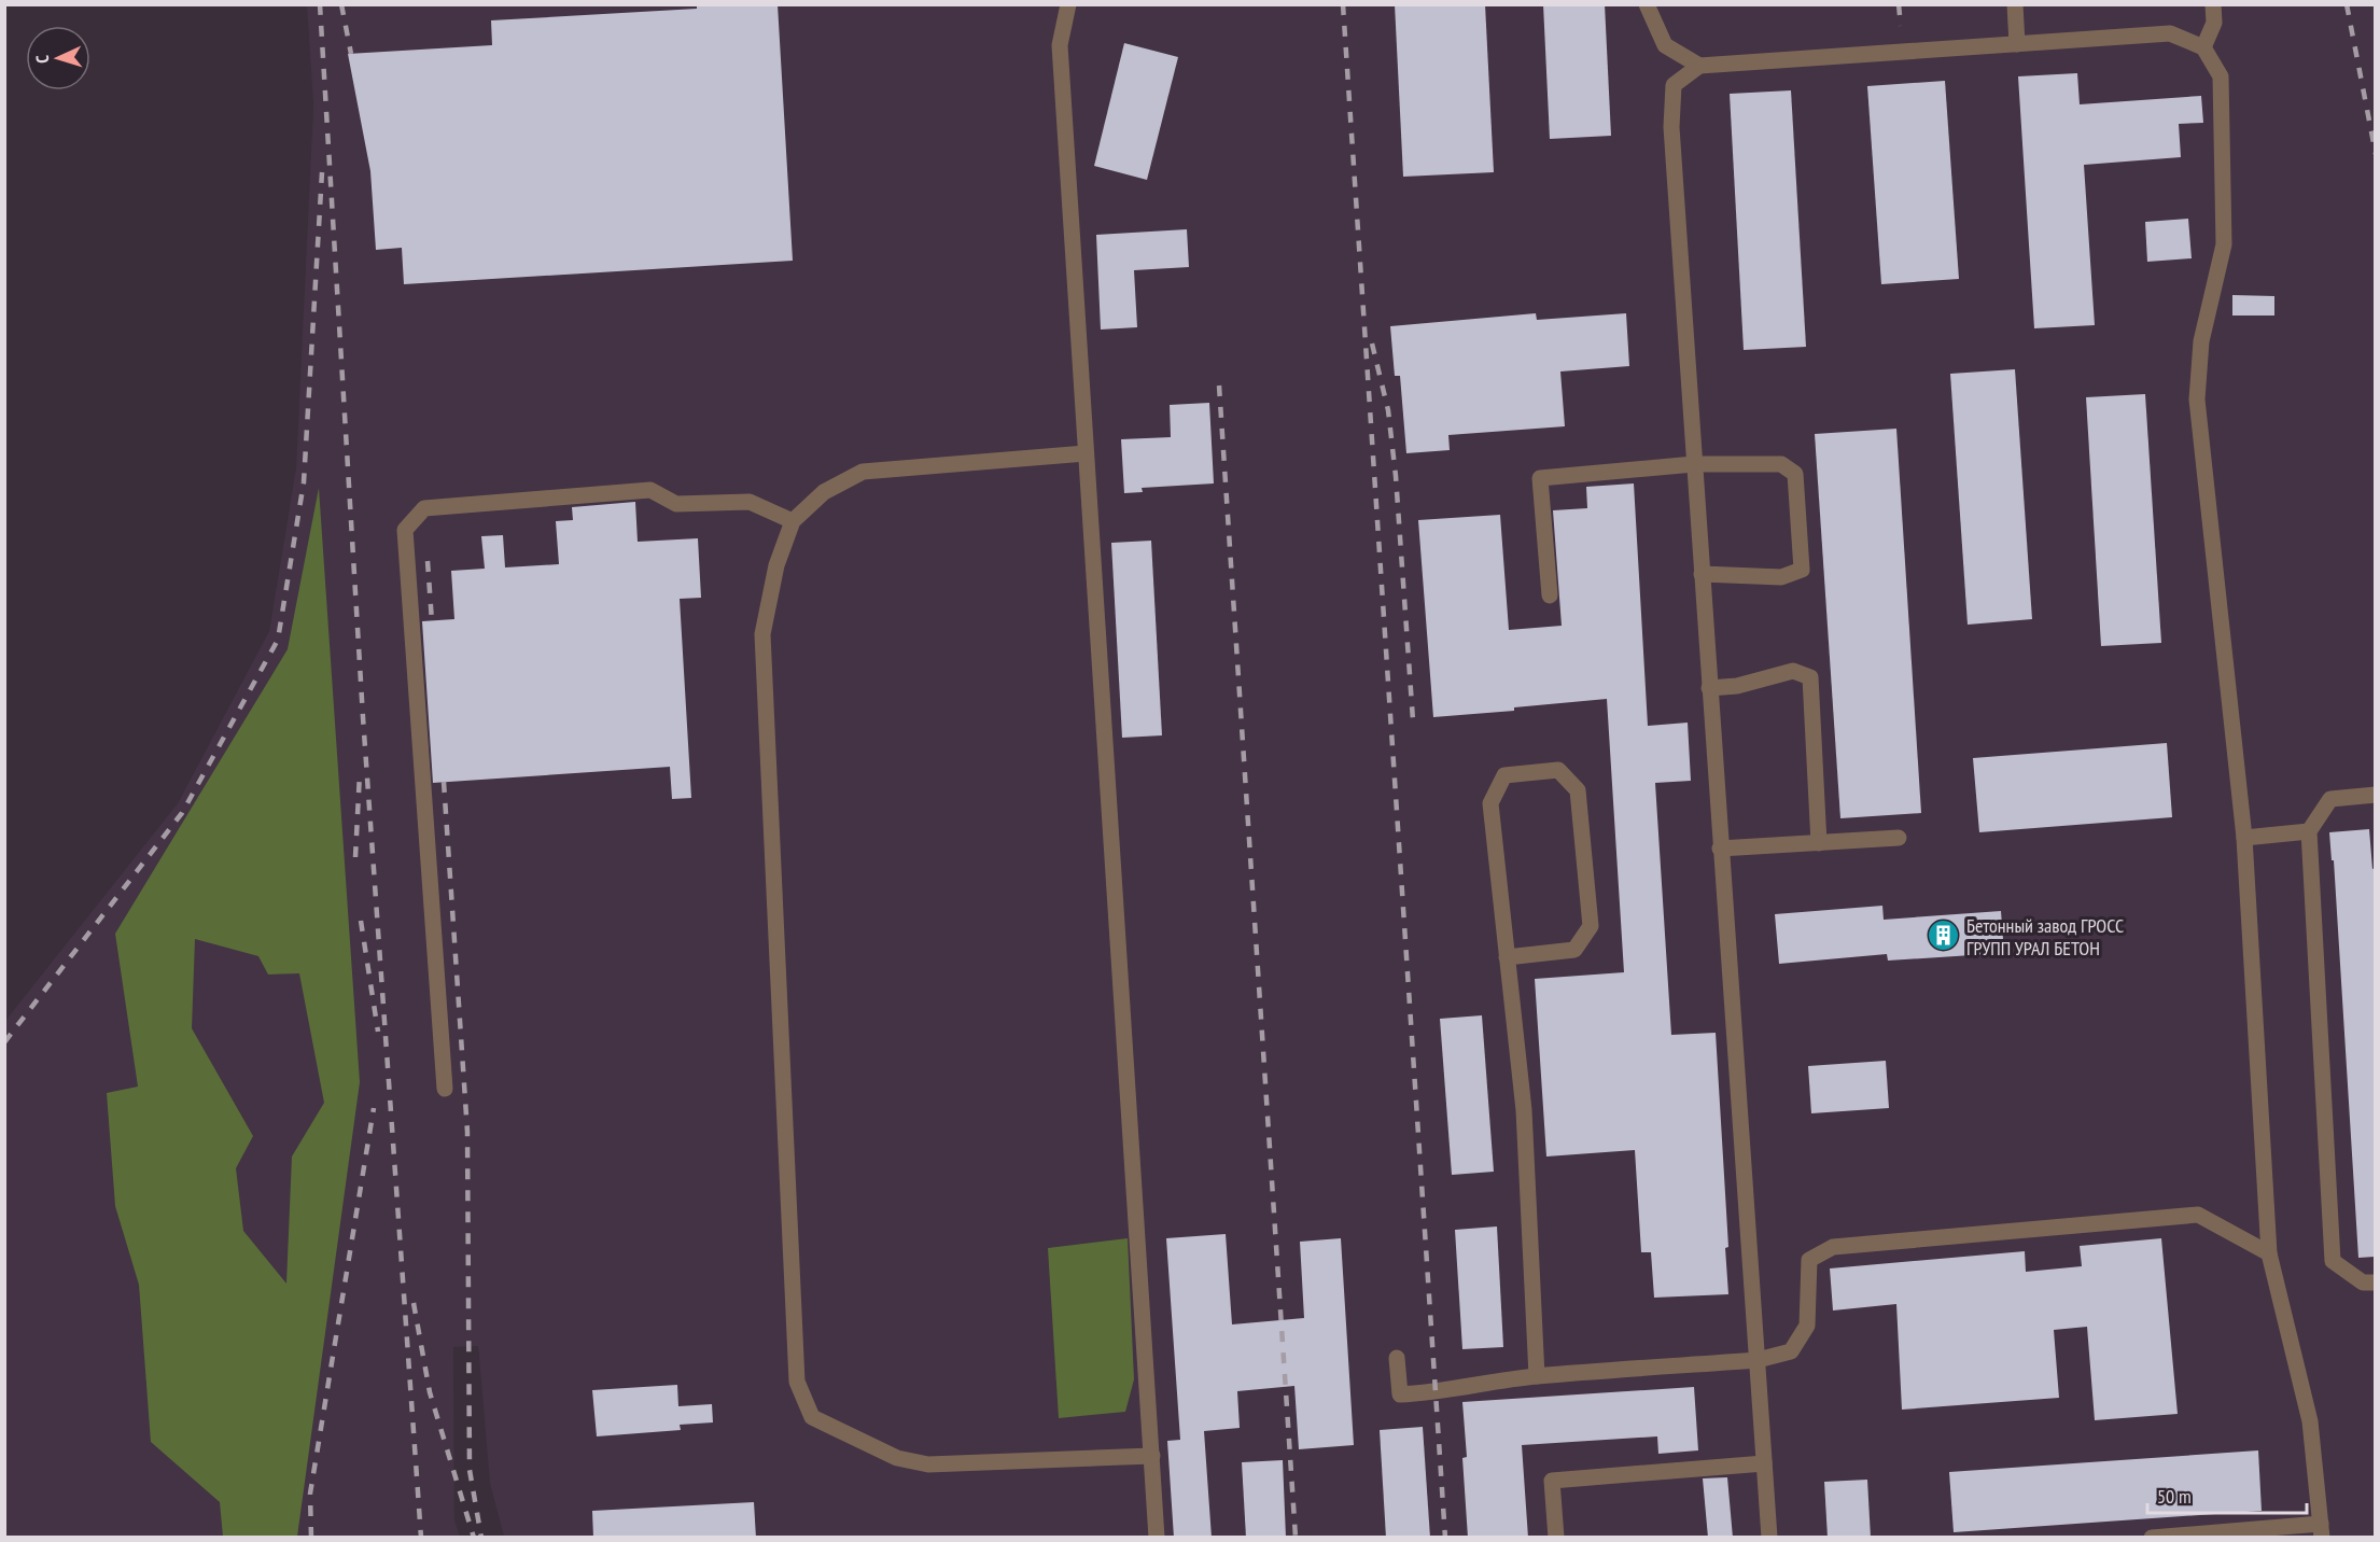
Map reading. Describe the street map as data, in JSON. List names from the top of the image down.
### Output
{
  "places": {
    "building": ["Бетонный завод ГРОСС ГРУПП УРАЛ БЕТОН"]
  },
  "scale_bar": "50 m",
  "north": "left"
}
